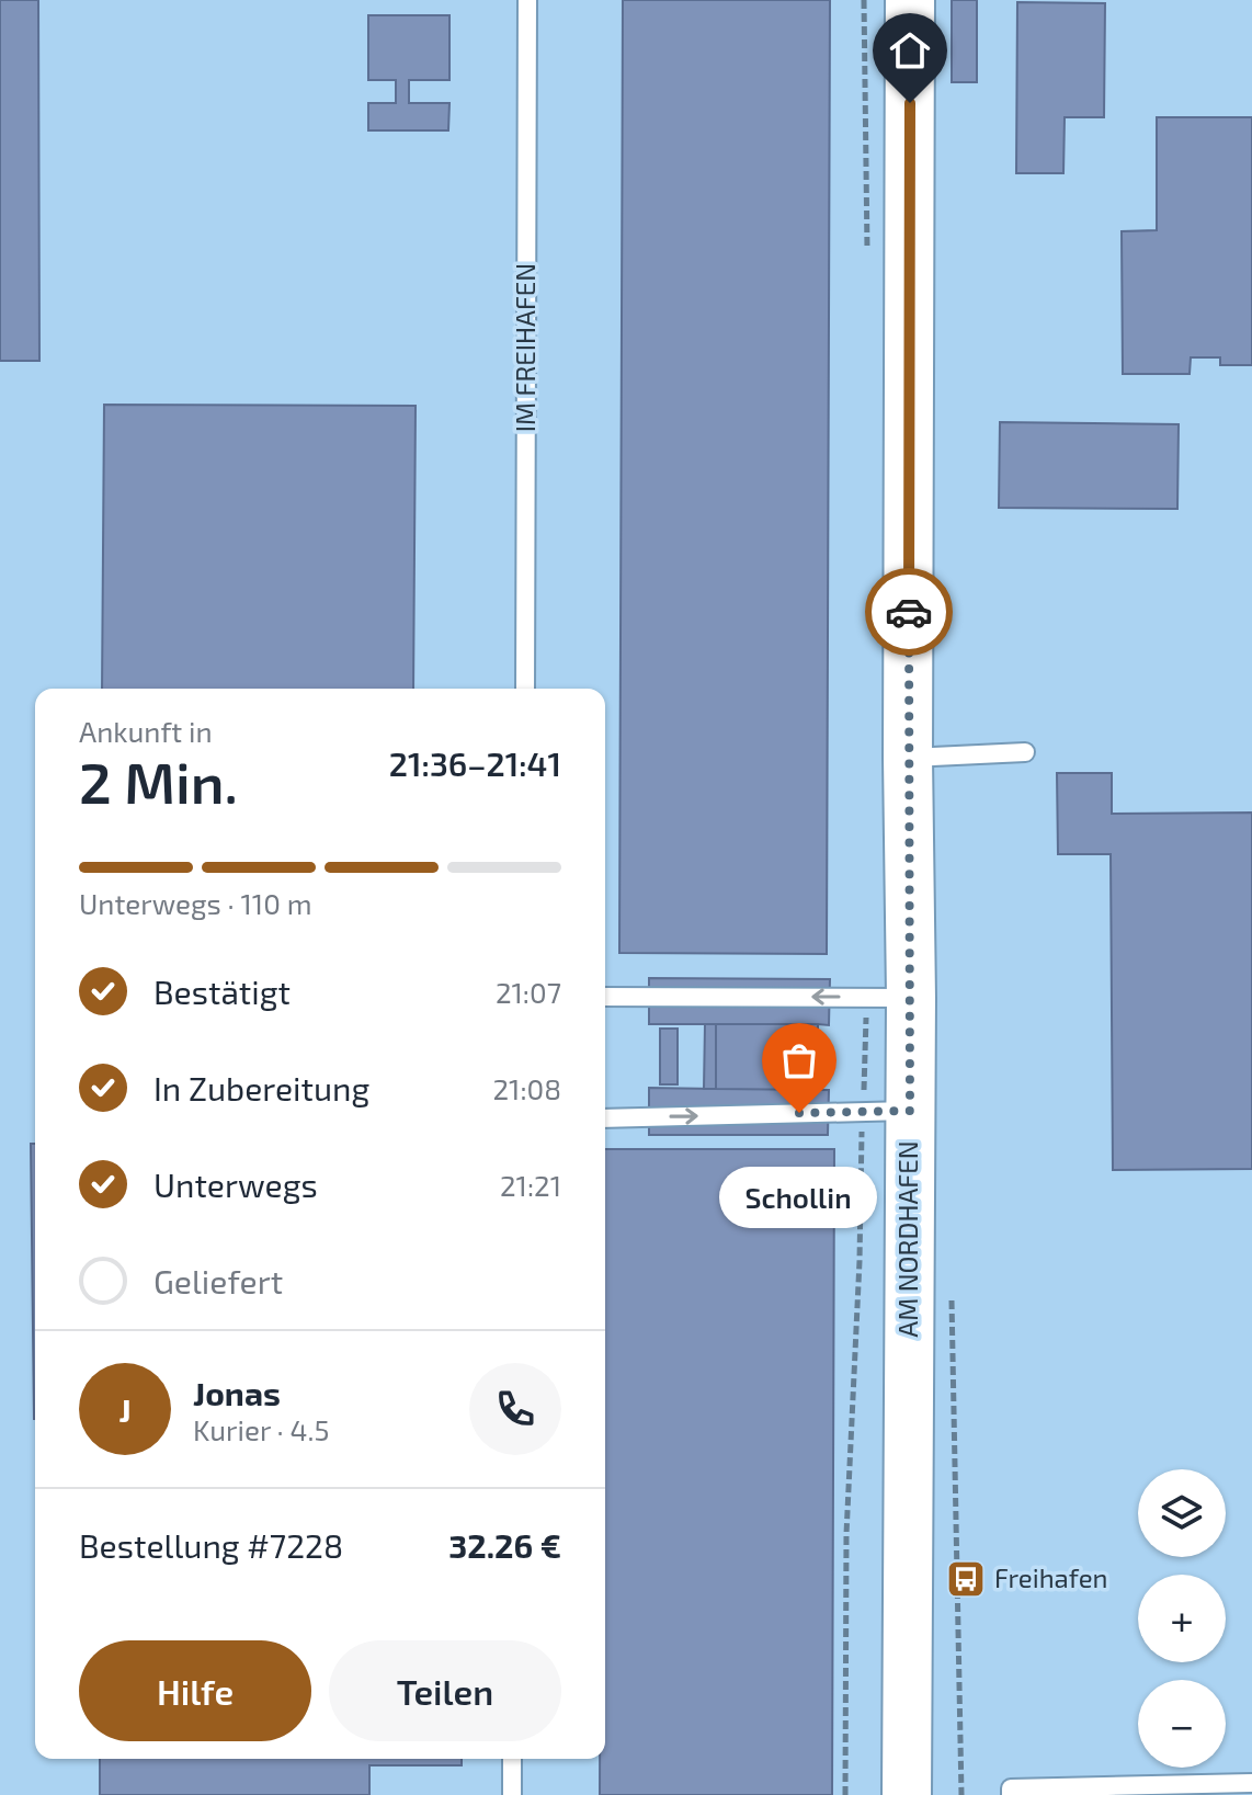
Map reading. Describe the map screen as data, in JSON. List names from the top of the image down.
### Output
{
  "streets": {
    "main road": ["AM NORDHAFEN"],
    "lane": ["IM FREIHAFEN"]
  },
  "places": {
    "other": ["Schollin"],
    "bus stop": ["Freihafen"]
  },
  "page": {
    "heading": ["2 Min.", "Ankunft in", "21:36–21:41"],
    "panel": [
      "Jonas",
      "Kurier · 4.5",
      "Bestellung #7228",
      "32.26 €"
    ],
    "bar": "Unterwegs · 110 m",
    "list": [
      ["Bestätigt", "21:07"],
      ["In Zubereitung", "21:08"],
      ["Unterwegs", "21:21"],
      "Geliefert"
    ],
    "bubble": "Schollin",
    "round": "J",
    "map_buttons": ["+", "−"],
    "buttons": ["Hilfe", "Teilen"]
  }
}
